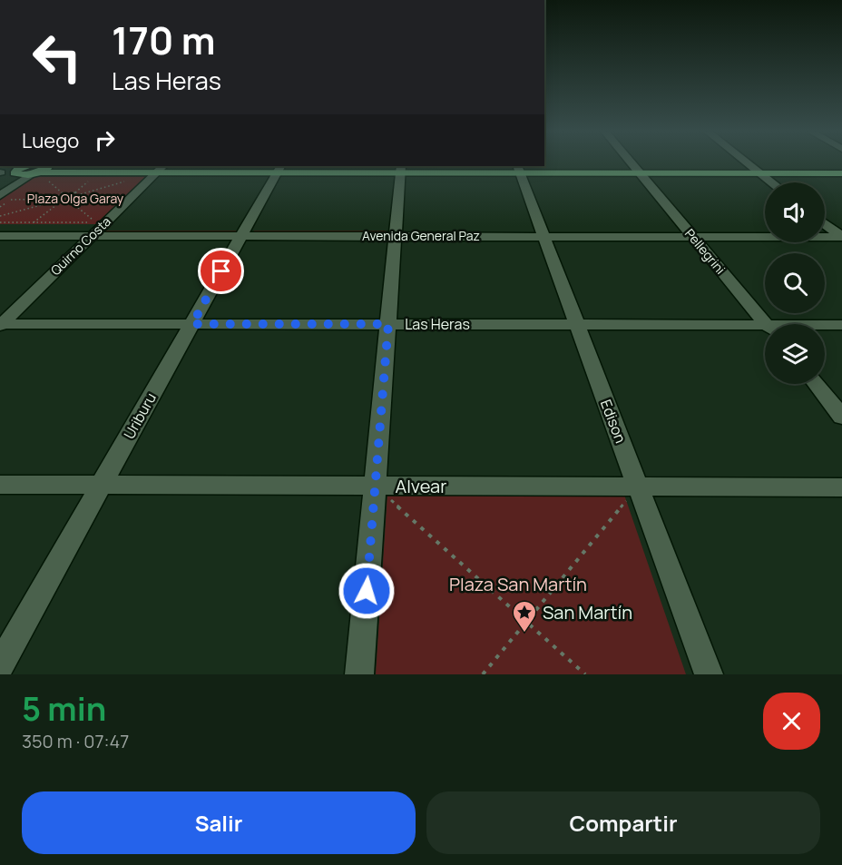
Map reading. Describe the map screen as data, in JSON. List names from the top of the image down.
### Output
{
  "streets": {
    "street": [
      "Avenida General Paz",
      "Quirno Costa",
      "Pellegrini",
      "Las Heras",
      "Uriburu",
      "Edison",
      "Alvear"
    ]
  },
  "crossings": [
    ["Avenida General Paz", "Quirno Costa"],
    ["Avenida General Paz", "Pellegrini"],
    ["Avenida General Paz", "Uriburu"],
    ["Avenida General Paz", "Edison"],
    ["Quirno Costa", "Las Heras"],
    ["Las Heras", "Uriburu"],
    ["Las Heras", "Edison"],
    ["Uriburu", "Alvear"],
    ["Edison", "Alvear"]
  ],
  "parks": ["Plaza Olga Garay", "Plaza San Martín"],
  "places": {
    "place": ["San Martín"]
  },
  "page": {
    "turn": ["170 m", "Las Heras"],
    "then": "Luego",
    "heading": ["5 min", "350 m · 07:47"],
    "buttons": ["Salir", "Compartir"]
  }
}
